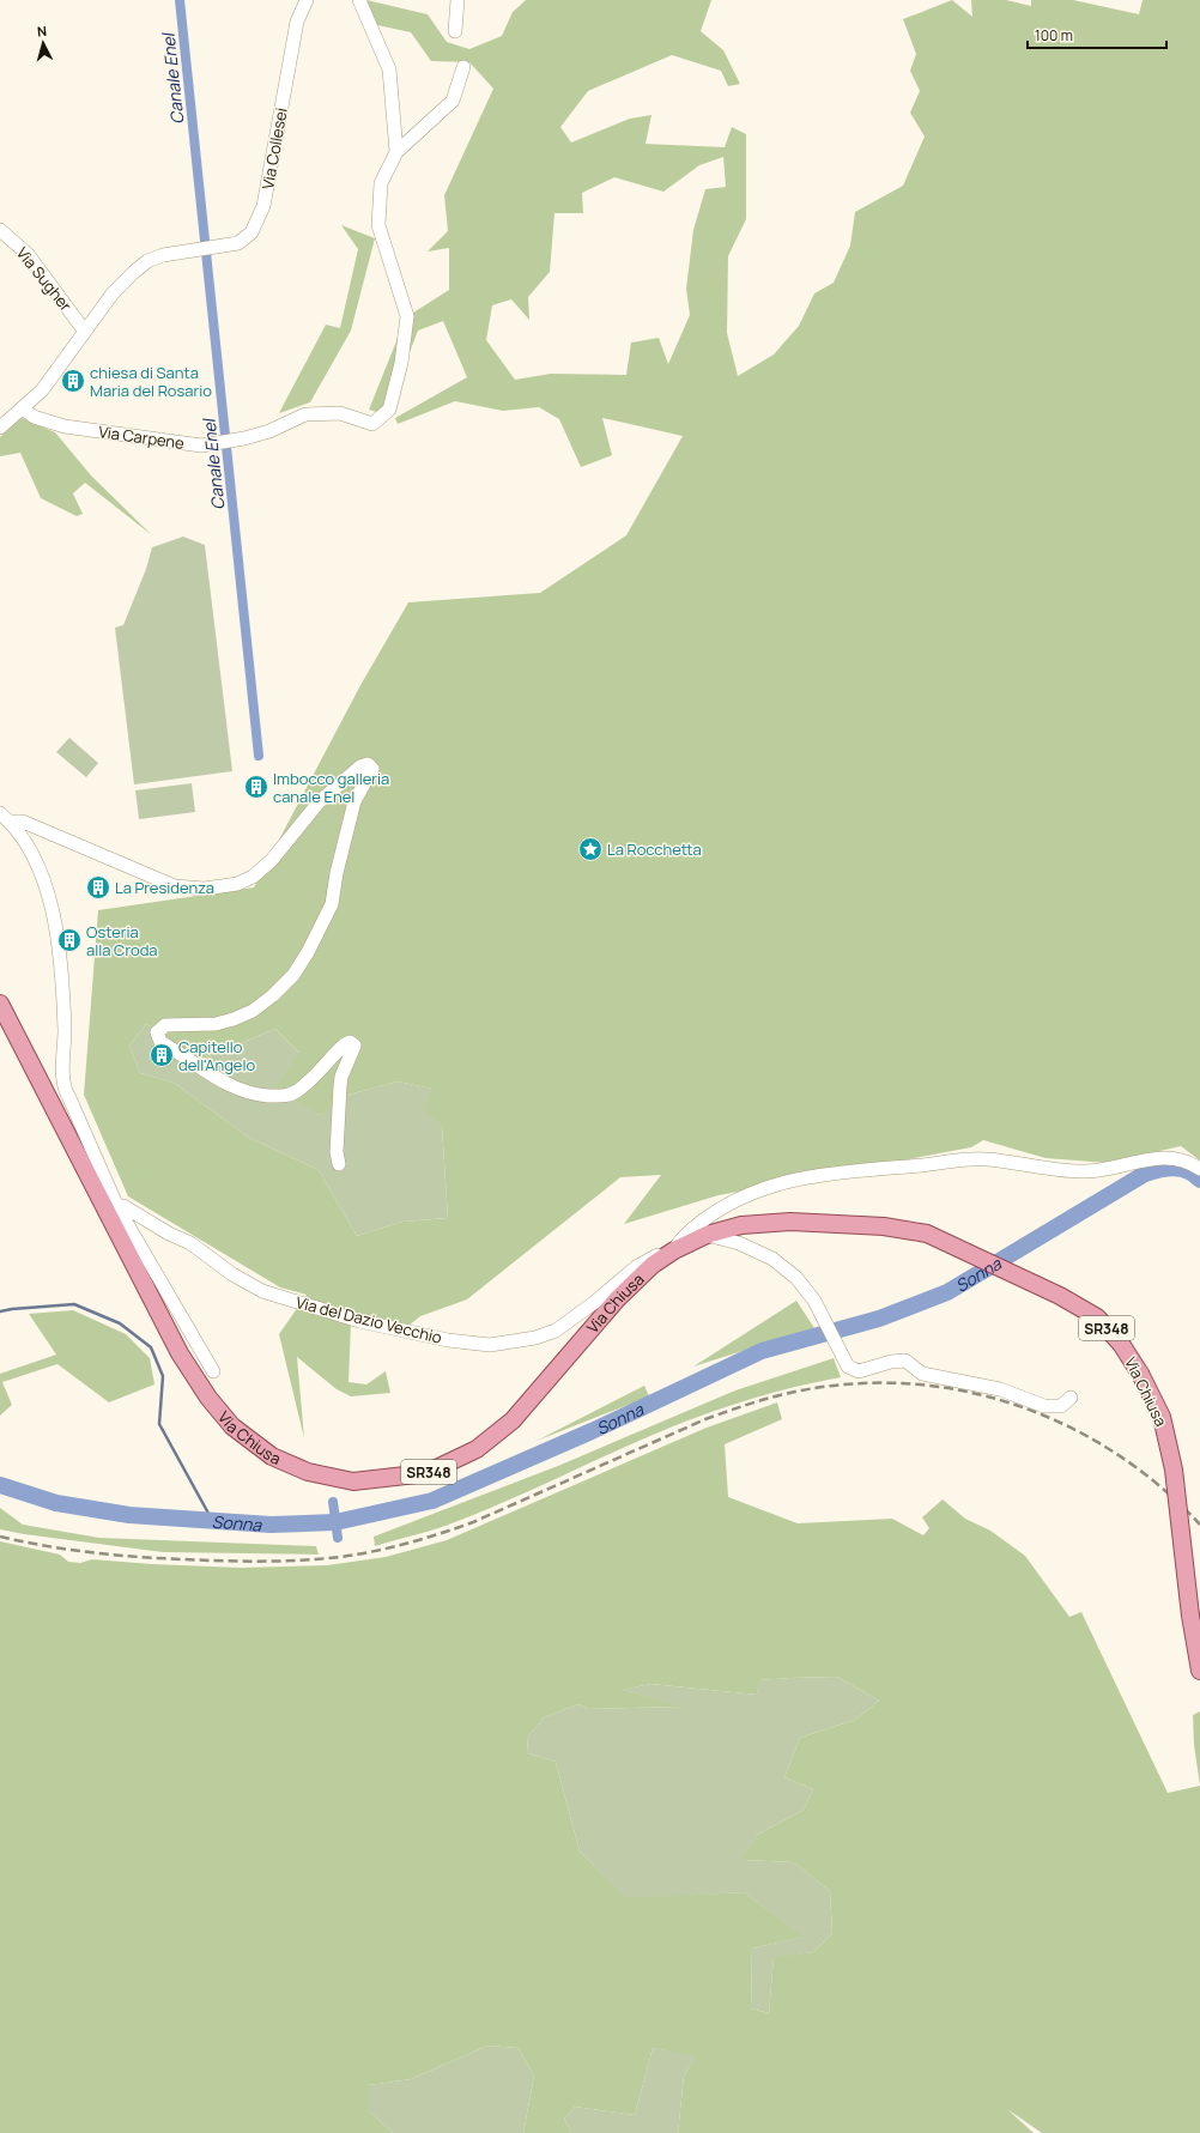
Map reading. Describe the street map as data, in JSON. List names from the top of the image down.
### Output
{
  "streets": {
    "main road": ["Via Chiusa", "SR348"],
    "street": [
      "Via Collesei",
      "Via Sugher",
      "Via Carpene",
      "Via del Dazio Vecchio"
    ]
  },
  "crossings": [
    ["Via Collesei", "Via Sugher"],
    ["Via Collesei", "Via Carpene"],
    ["Via Chiusa", "Via del Dazio Vecchio"]
  ],
  "water": ["Canale Enel", "Sonna"],
  "places": {
    "building": [
      "chiesa di Santa Maria del Rosario",
      "Imbocco galleria canale Enel",
      "La Presidenza",
      "Osteria alla Croda",
      "Capitello dell'Angelo"
    ],
    "place": ["La Rocchetta"]
  },
  "scale_bar": "100 m",
  "north": "top"
}
